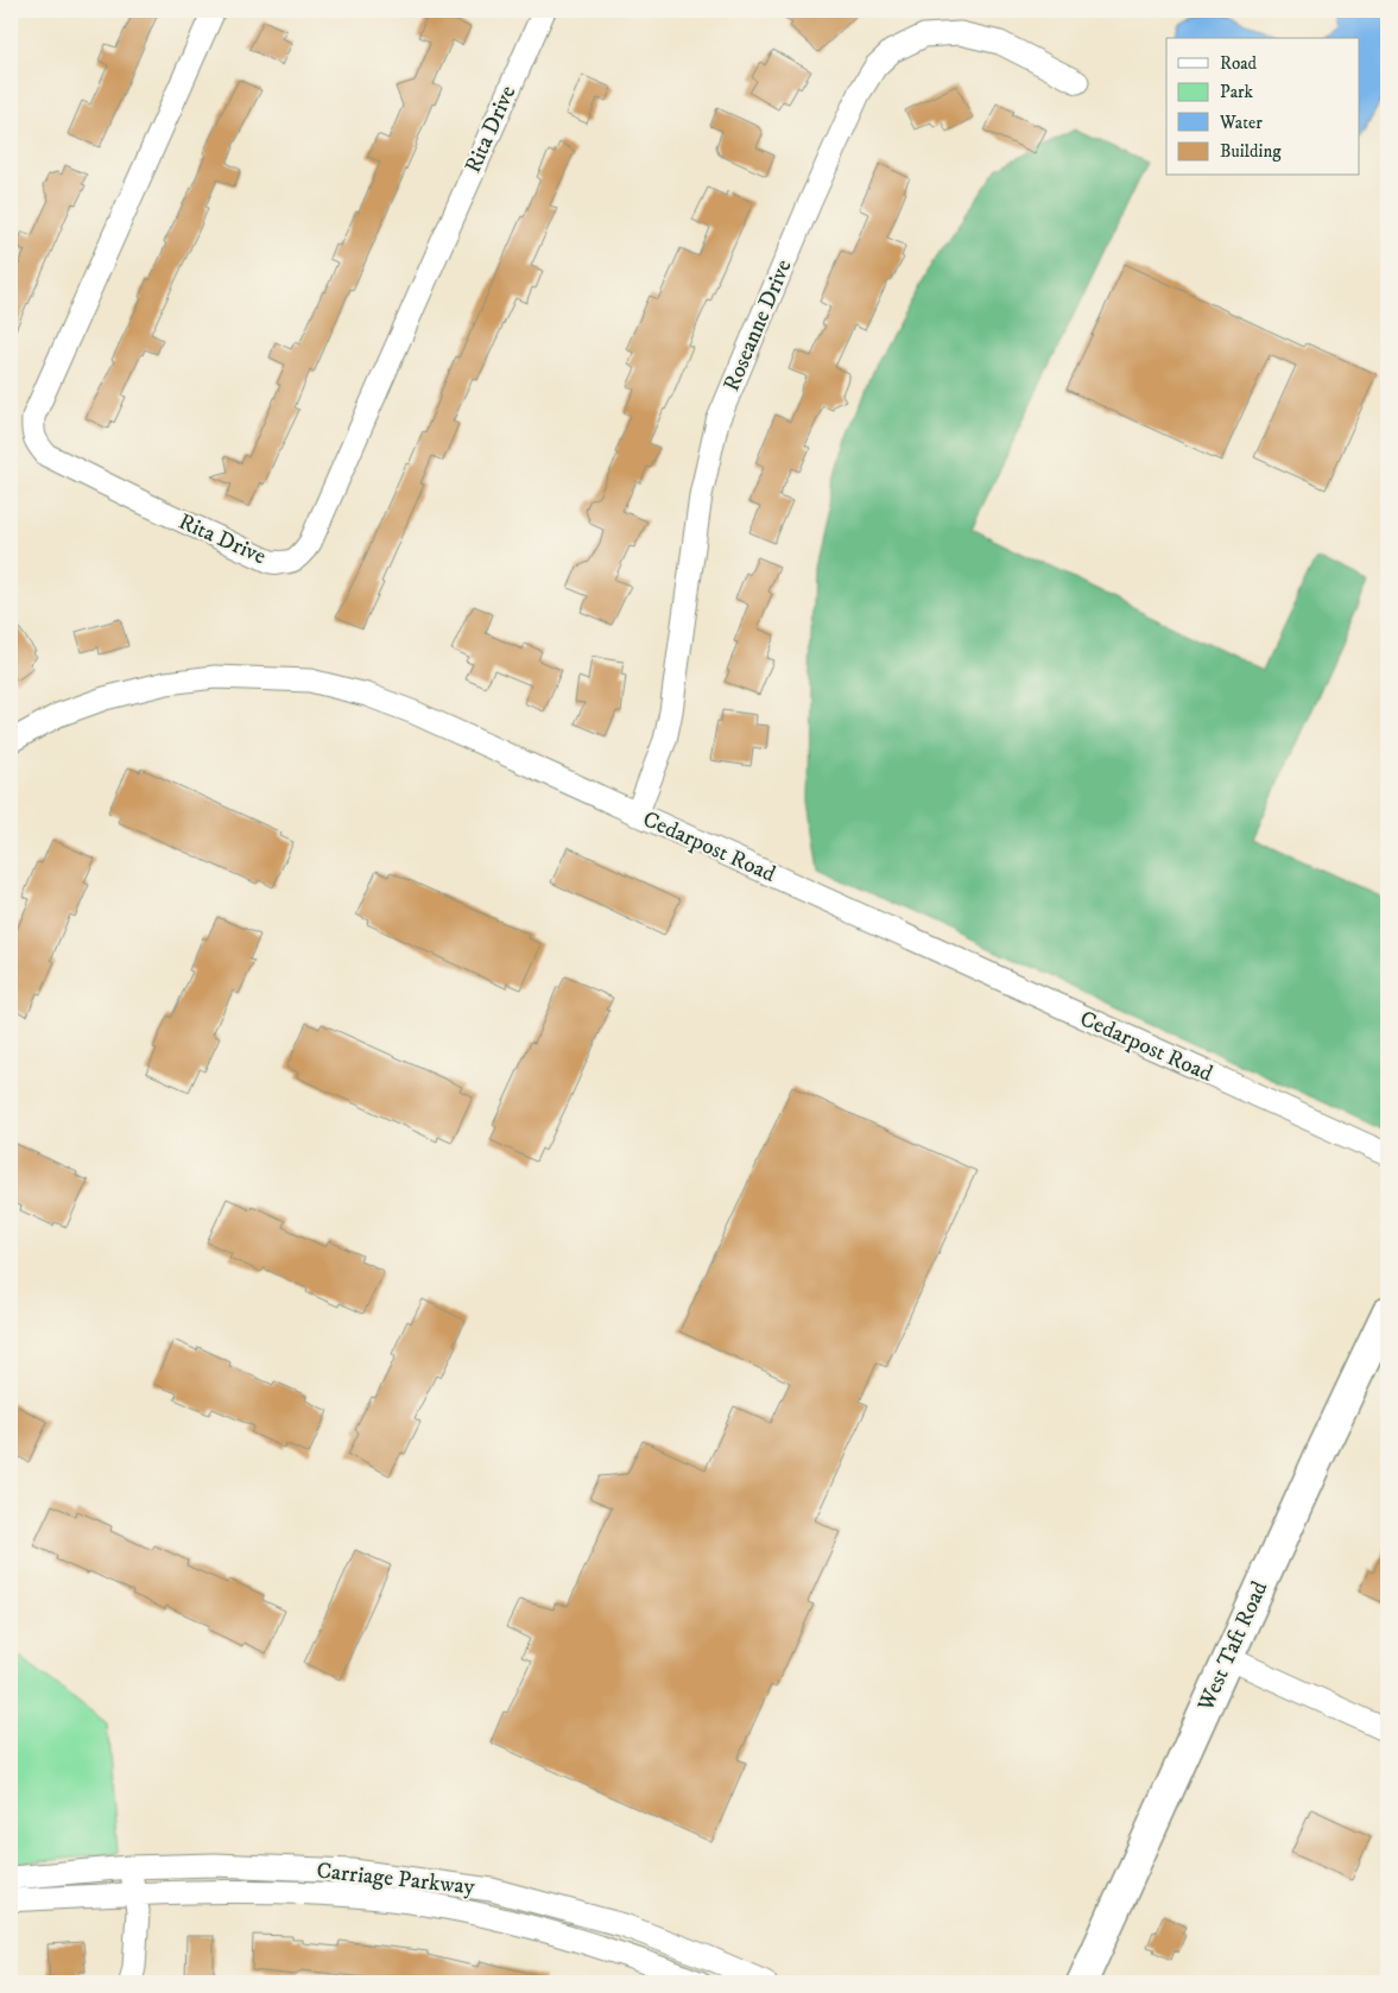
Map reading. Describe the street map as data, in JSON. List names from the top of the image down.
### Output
{
  "streets": {
    "main road": ["West Taft Road"],
    "street": [
      "Rita Drive",
      "Roseanne Drive",
      "Cedarpost Road",
      "Carriage Parkway"
    ]
  },
  "crossings": [
    ["Roseanne Drive", "Cedarpost Road"]
  ],
  "legend": [
    "Road",
    "Park",
    "Water",
    "Building"
  ]
}
